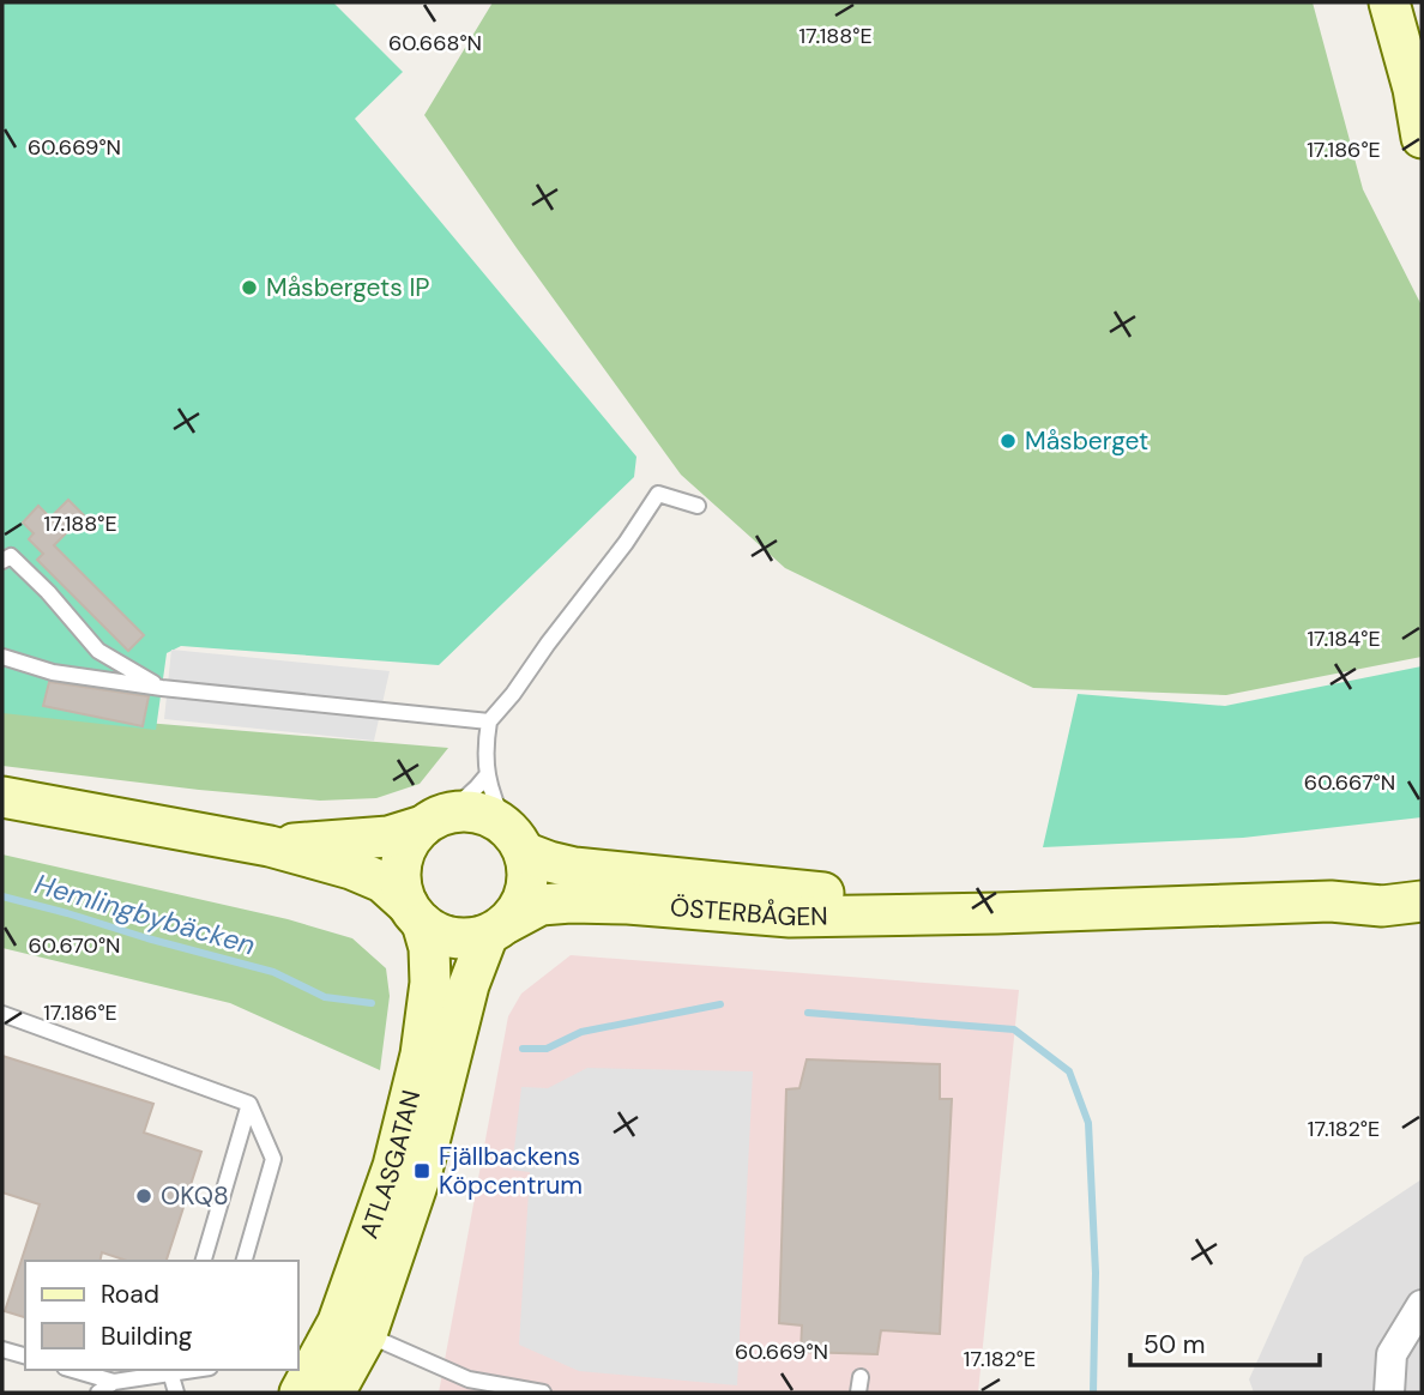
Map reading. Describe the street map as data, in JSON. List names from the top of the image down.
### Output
{
  "streets": {
    "main road": ["ÖSTERBÅGEN", "ATLASGATAN"]
  },
  "crossings": [
    ["ÖSTERBÅGEN", "ATLASGATAN"]
  ],
  "water": ["Hemlingbybäcken"],
  "places": {
    "other": ["Måsbergets IP", "Måsberget", "OKQ8"],
    "transit": ["Fjällbackens Köpcentrum"]
  },
  "legend": ["Road", "Building"],
  "scale_bar": "50 m",
  "coordinates": [
    "17.188°E",
    "60.668°N",
    "60.669°N",
    "17.186°E",
    "17.184°E",
    "60.667°N",
    "60.670°N",
    "17.182°E"
  ]
}
